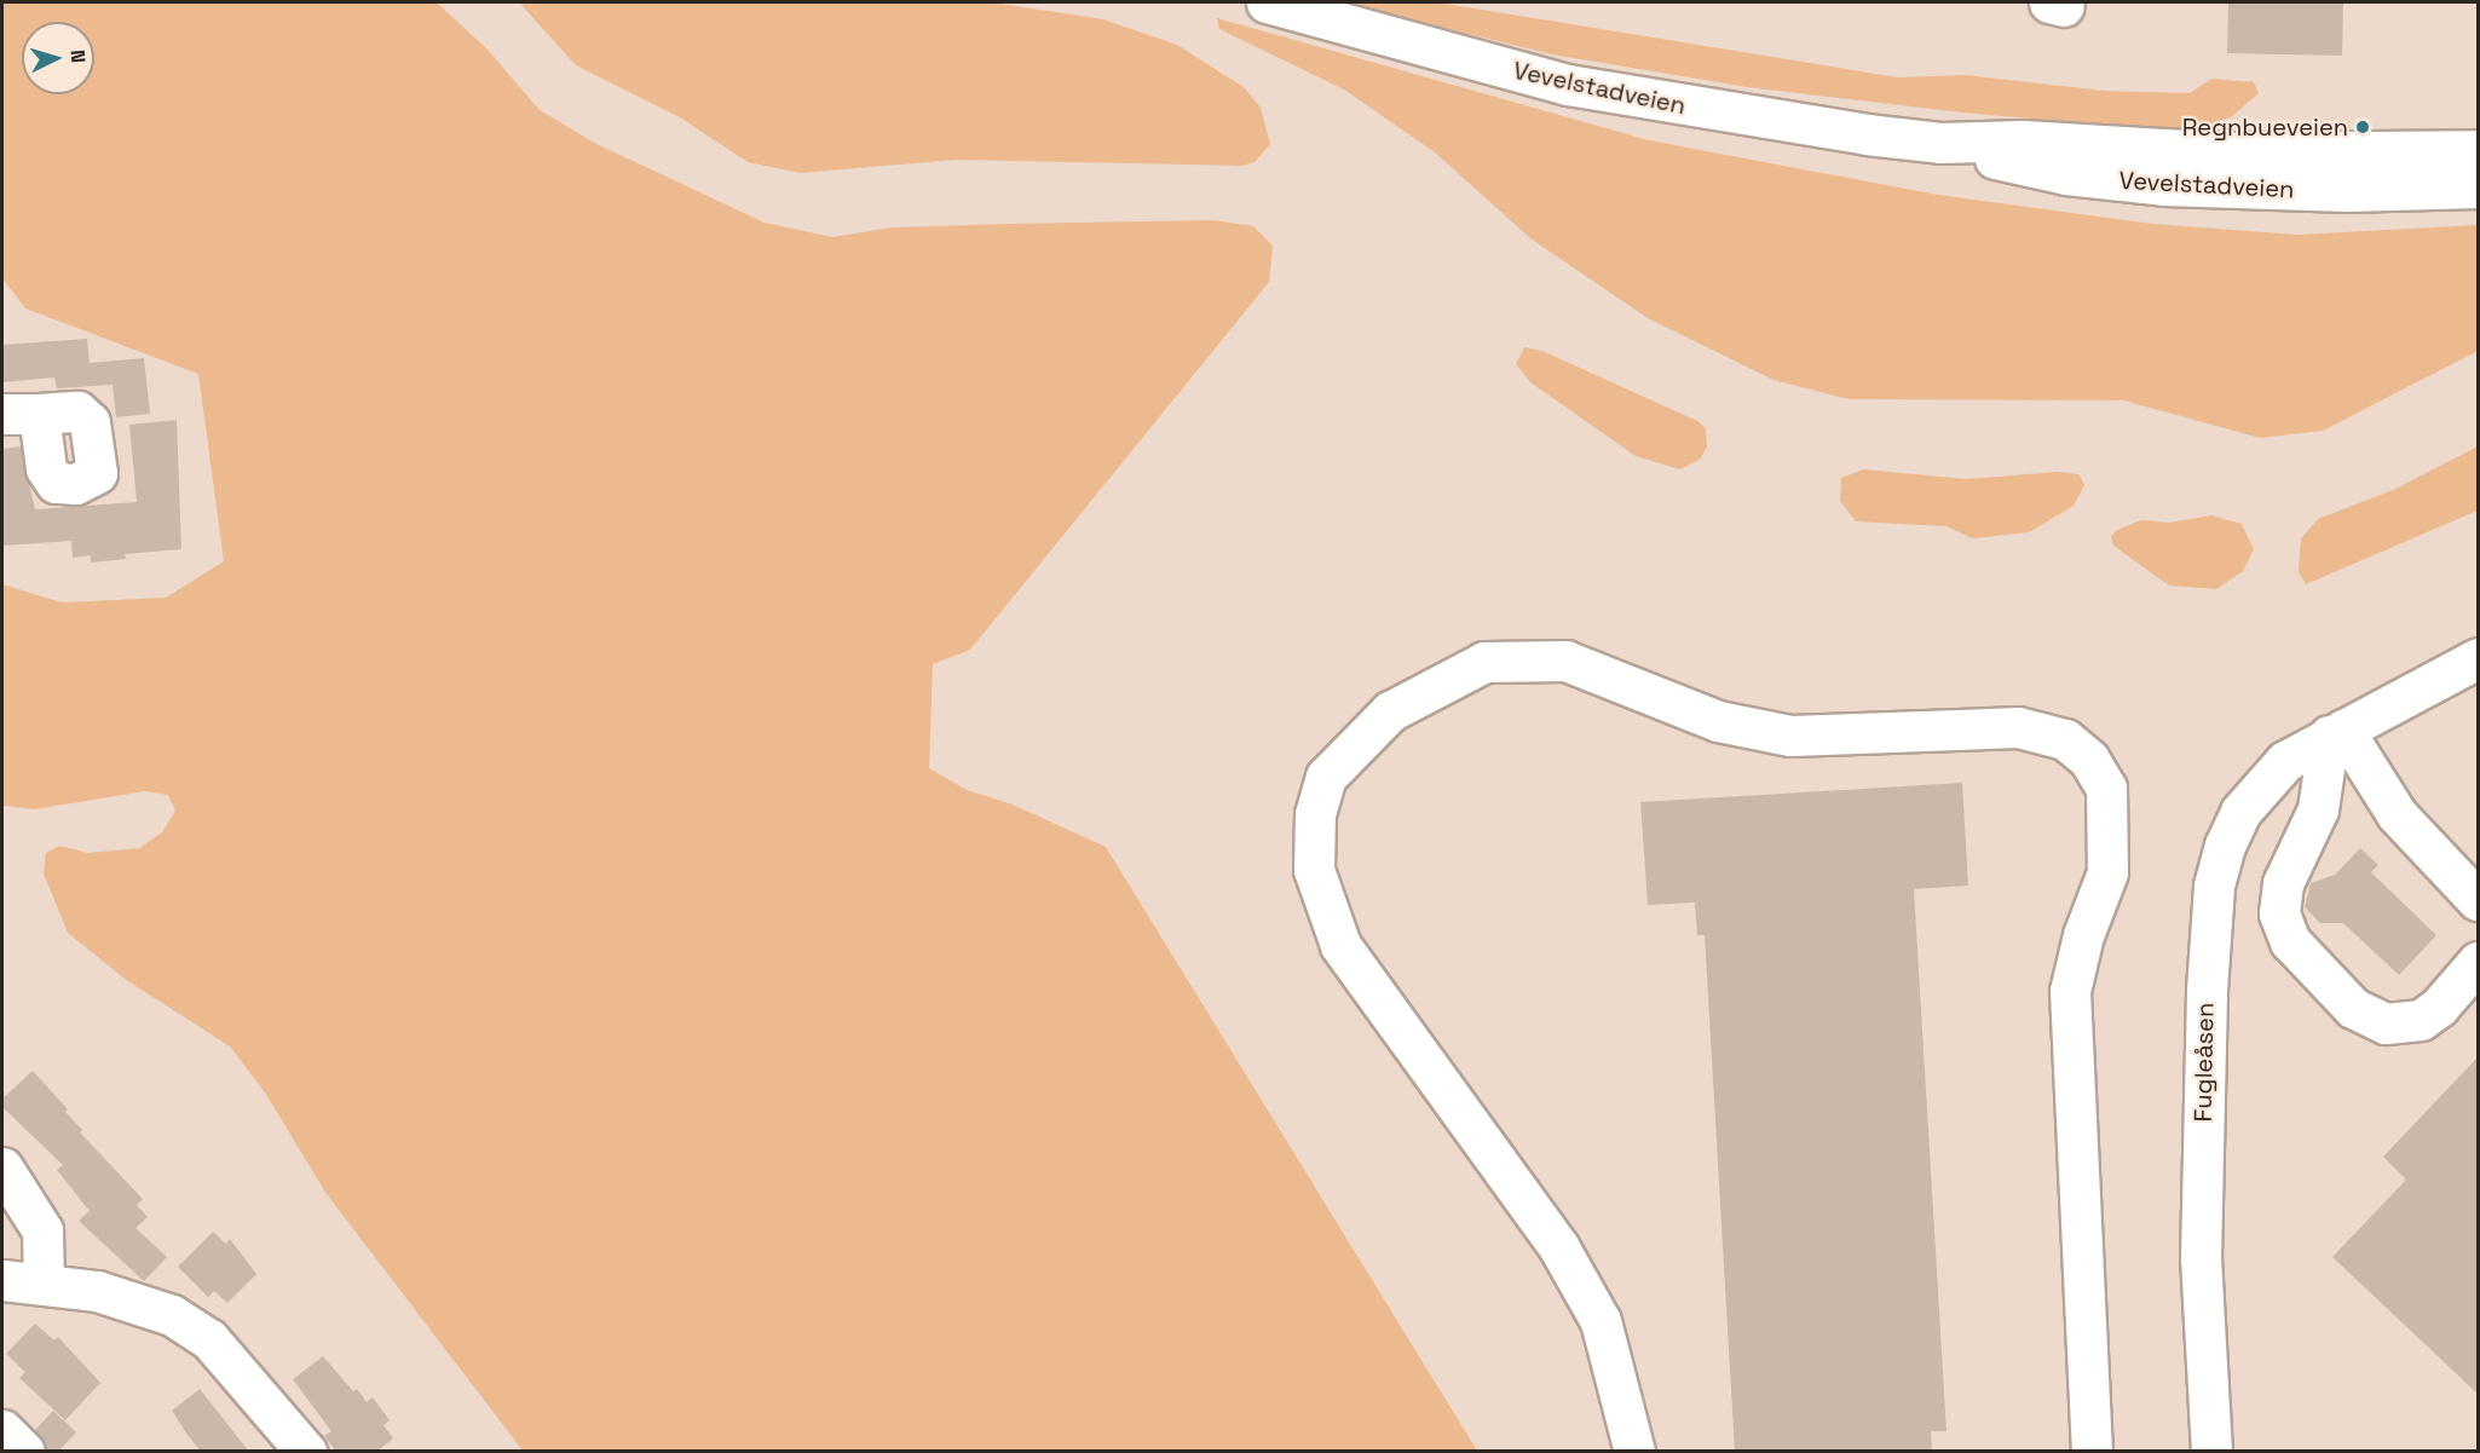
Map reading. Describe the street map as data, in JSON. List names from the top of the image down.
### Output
{
  "streets": {
    "main road": ["Vevelstadveien", "Fugleåsen"]
  },
  "places": ["Regnbueveien"],
  "north": "right"
}
